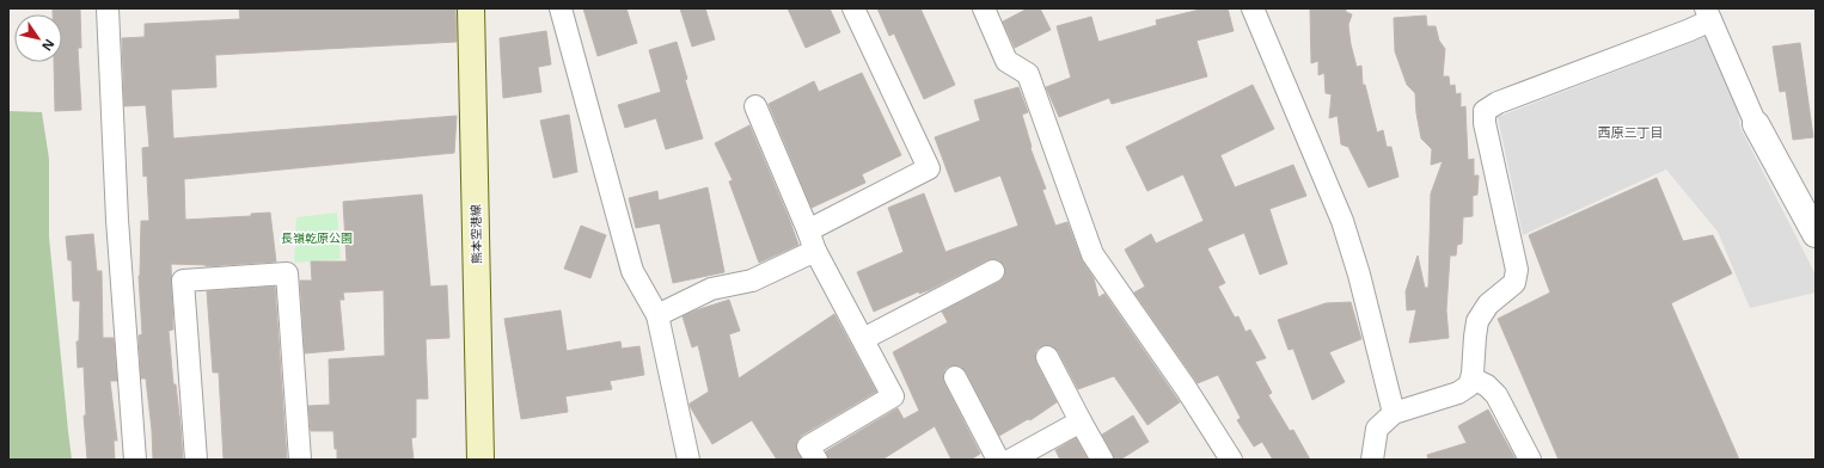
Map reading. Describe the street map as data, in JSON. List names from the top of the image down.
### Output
{
  "streets": {
    "main road": ["熊本空港線"]
  },
  "districts": ["西原三丁目"],
  "parks": ["長嶺乾原公園"],
  "north": "bottom right"
}
